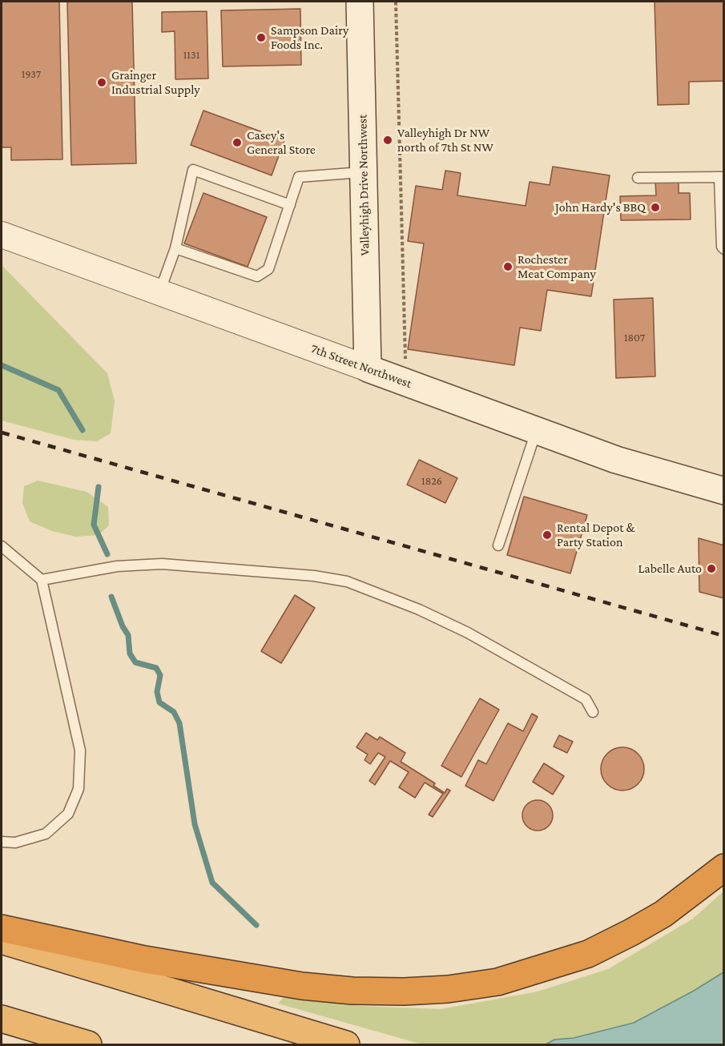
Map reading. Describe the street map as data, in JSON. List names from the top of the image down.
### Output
{
  "streets": {
    "main road": ["Valleyhigh Drive Northwest", "7th Street Northwest"]
  },
  "crossings": [
    ["Valleyhigh Drive Northwest", "7th Street Northwest"]
  ],
  "places": [
    "Sampson Dairy Foods Inc.",
    "Grainger Industrial Supply",
    "Valleyhigh Dr NW north of 7th St NW",
    "Casey's General Store",
    "John Hardy's BBQ",
    "Rochester Meat Company",
    "Rental Depot & Party Station",
    "Labelle Auto"
  ],
  "house_numbers": [
    "1131",
    "1937",
    "1807",
    "1826"
  ]
}
